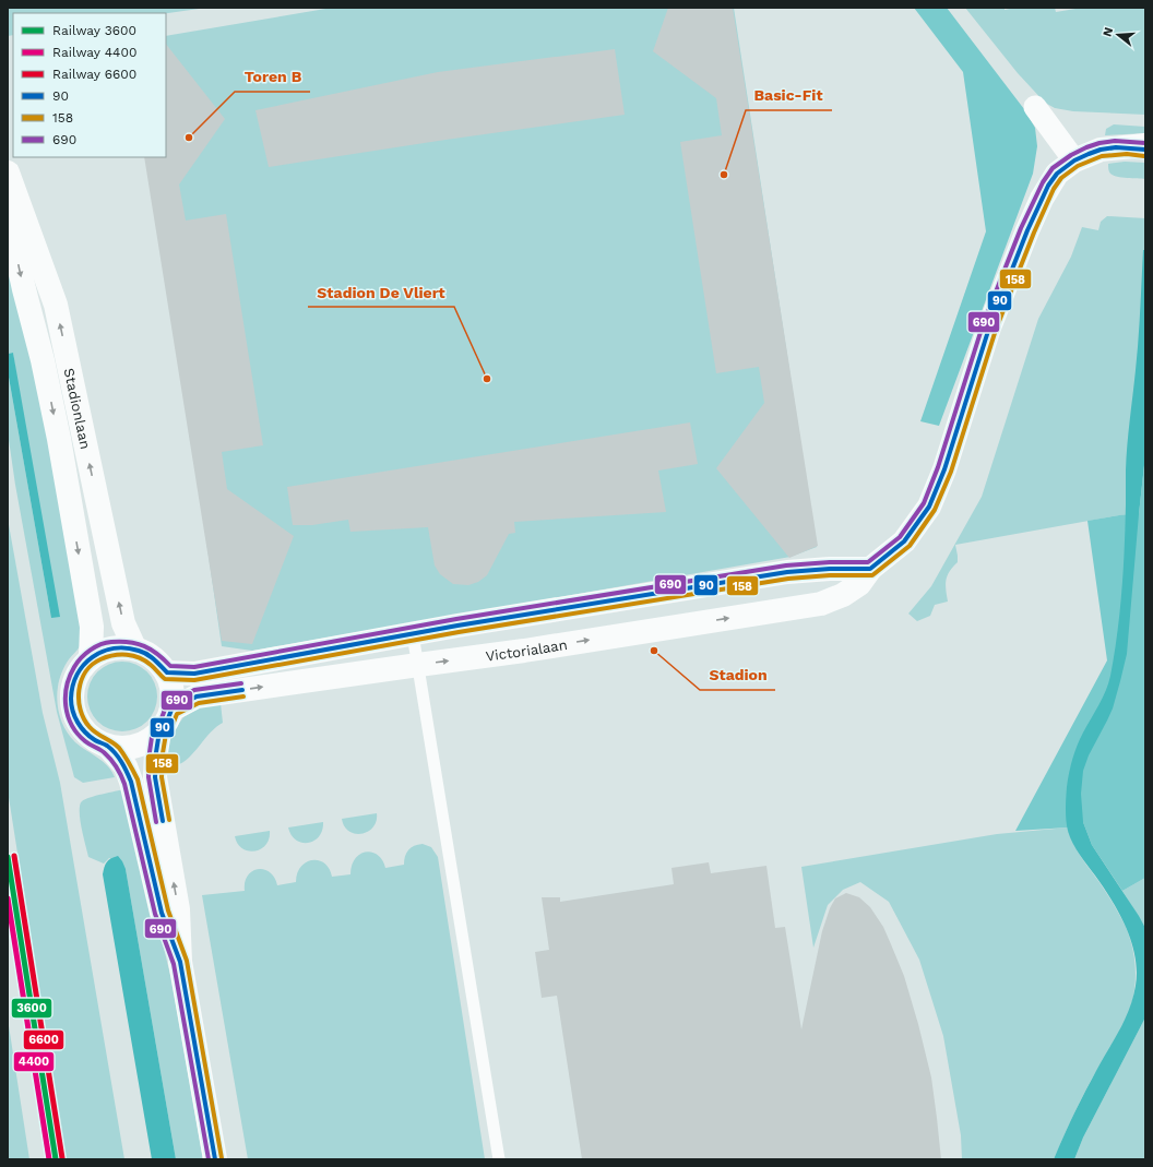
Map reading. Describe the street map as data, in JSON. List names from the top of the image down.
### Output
{
  "streets": {
    "street": ["Stadionlaan", "Victorialaan"]
  },
  "crossings": [
    ["Stadionlaan", "Victorialaan"]
  ],
  "places": [
    "Toren B",
    "Basic-Fit",
    "Stadion De Vliert",
    "Stadion"
  ],
  "lines": [
    "transit line 690",
    "transit line 90",
    "transit line 158",
    "rail line 6600",
    "rail line 3600",
    "rail line 4400"
  ],
  "legend": [
    "Railway 3600",
    "Railway 4400",
    "Railway 6600",
    "90",
    "158",
    "690"
  ],
  "north": "left"
}
